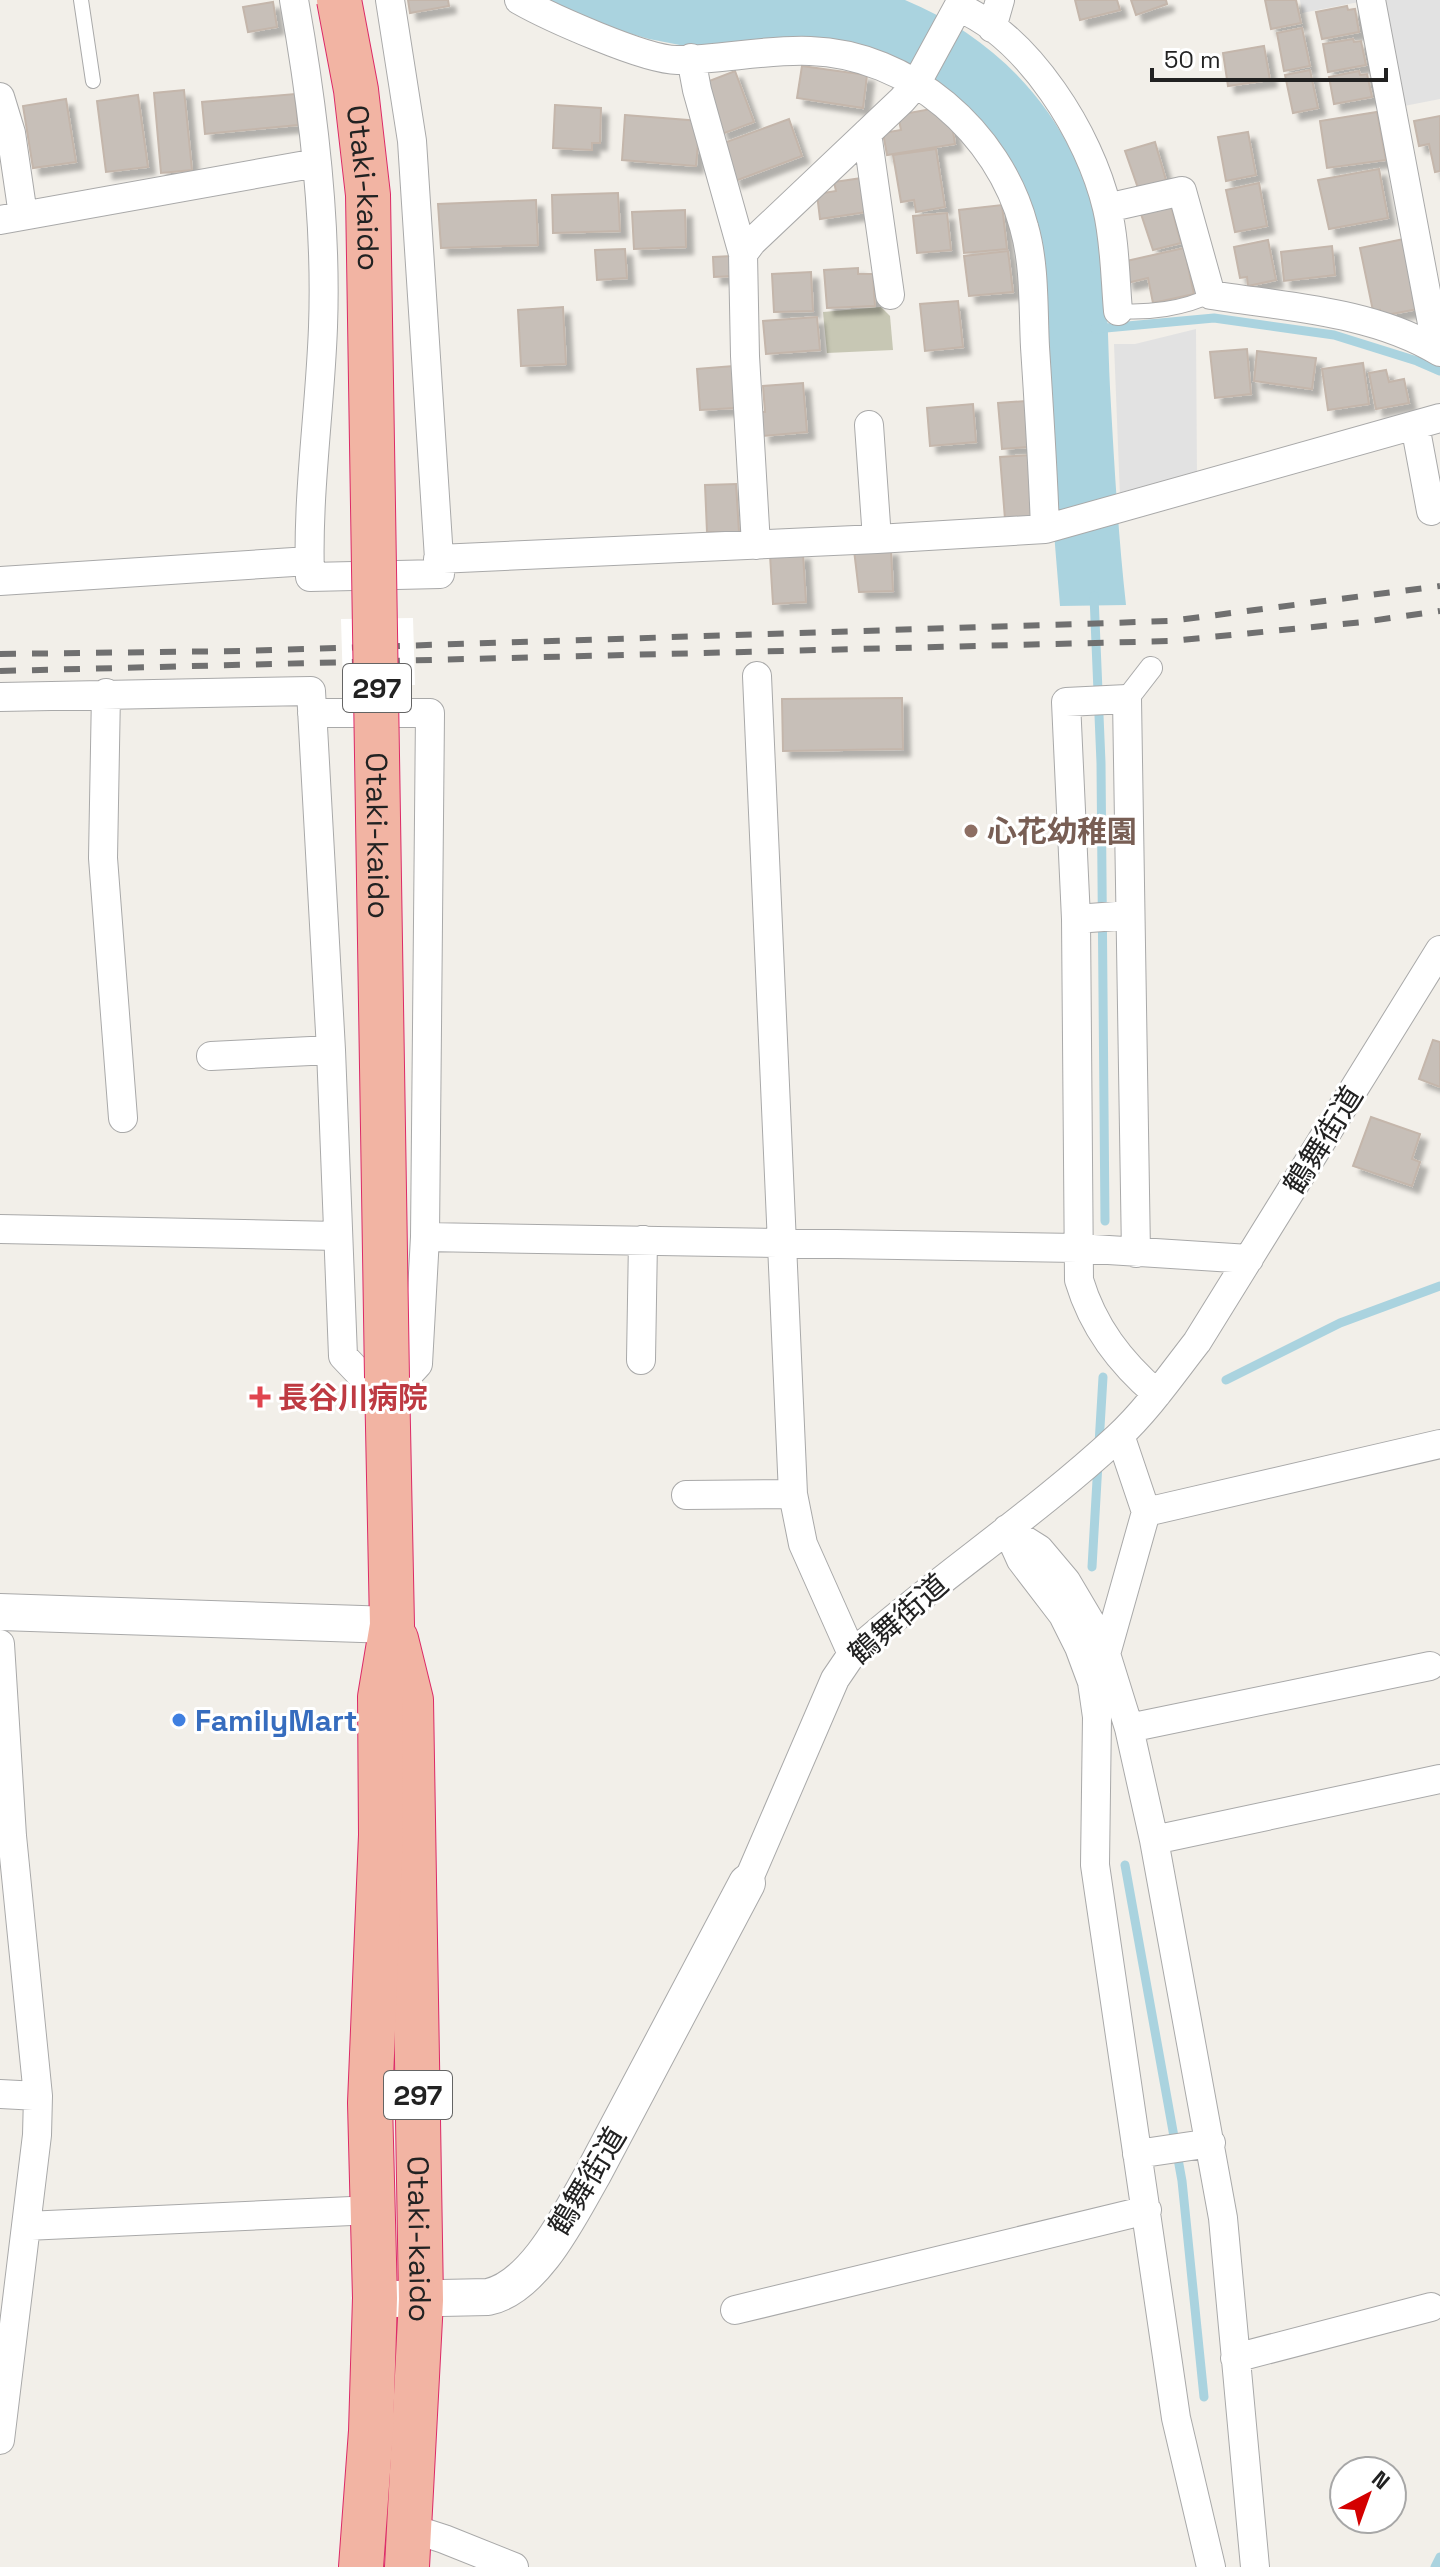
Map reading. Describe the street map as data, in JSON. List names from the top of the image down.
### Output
{
  "streets": {
    "highway": ["Otaki-kaido", "297"],
    "street": ["鶴舞街道"]
  },
  "crossings": [
    ["Otaki-kaido", "鶴舞街道"]
  ],
  "places": {
    "other": ["心花幼稚園", "FamilyMart"],
    "health": ["長谷川病院"]
  },
  "scale_bar": "50 m",
  "north": "top right"
}
